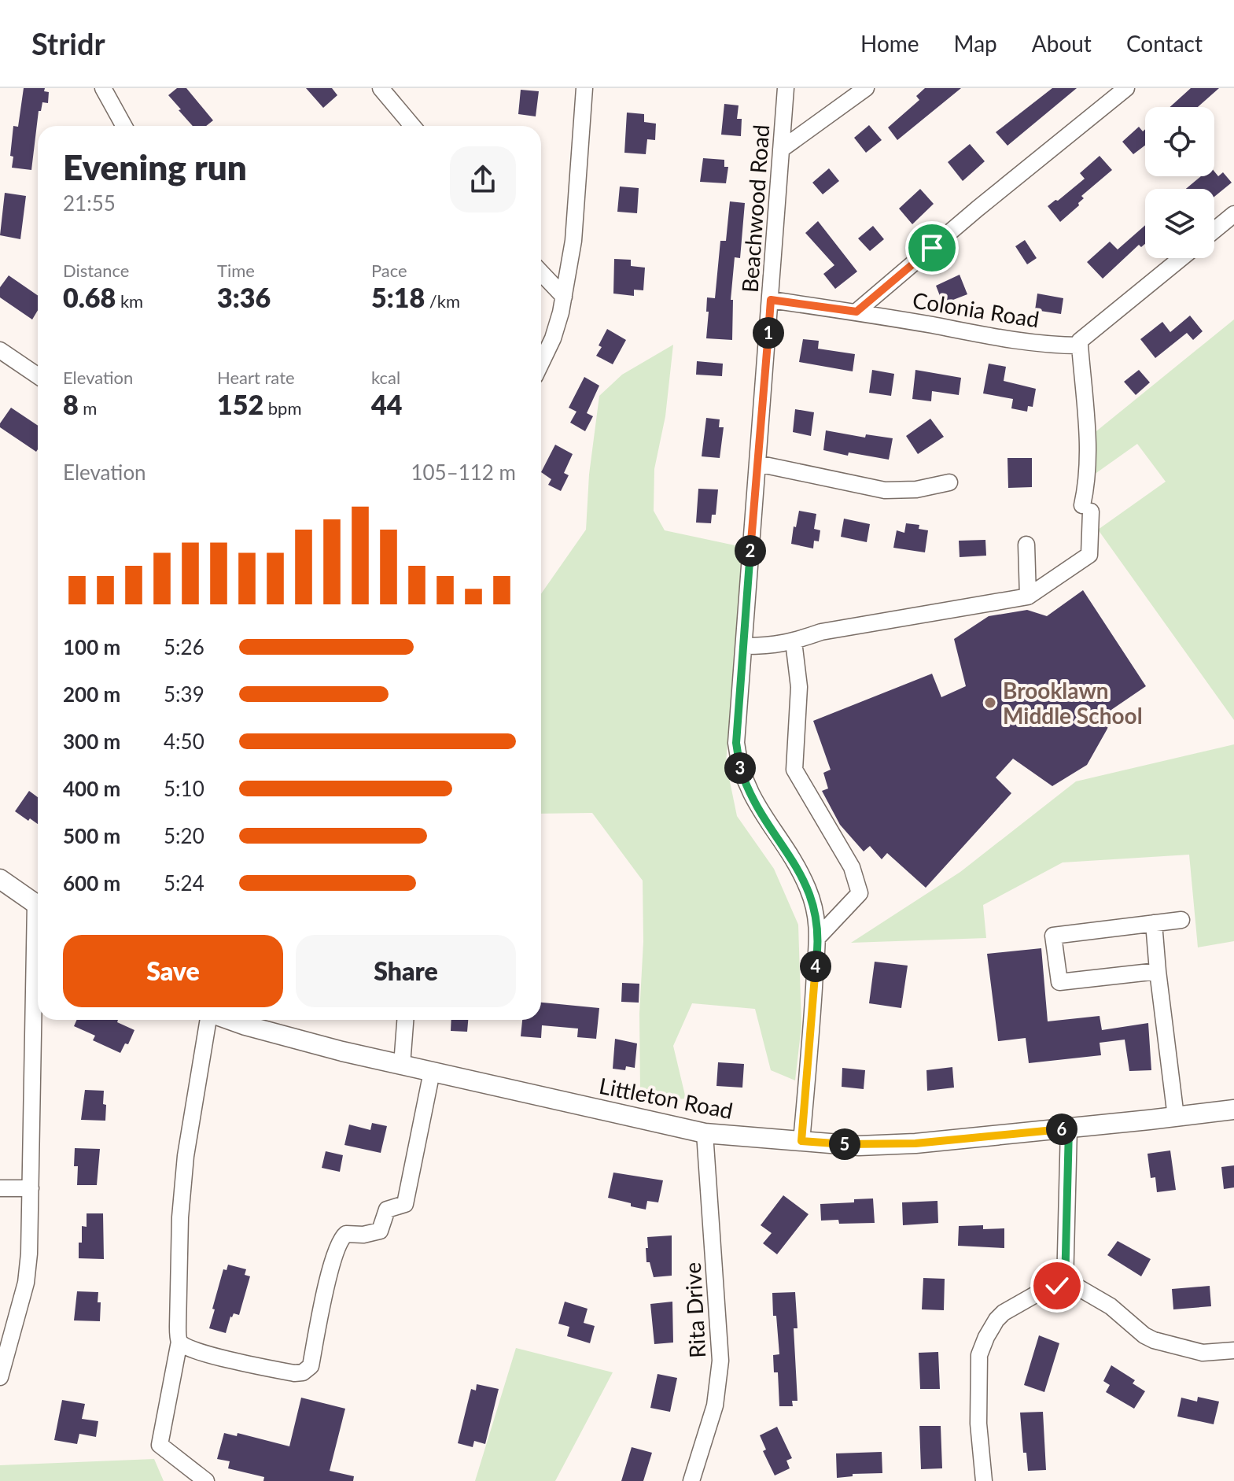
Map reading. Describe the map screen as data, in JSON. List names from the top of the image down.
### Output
{
  "streets": {
    "main road": ["Littleton Road"],
    "street": ["Beachwood Road", "Colonia Road", "Rita Drive"]
  },
  "crossings": [
    ["Beachwood Road", "Colonia Road"],
    ["Beachwood Road", "Littleton Road"],
    ["Littleton Road", "Rita Drive"]
  ],
  "places": ["Brooklawn Middle School"],
  "page": {
    "header": "Stridr",
    "nav": [
      "Home",
      "Map",
      "About",
      "Contact"
    ],
    "heading": ["Evening run", "21:55"],
    "stats": [
      ["Distance", "0.68 km"],
      ["Time", "3:36"],
      ["Pace", "5:18 /km"],
      ["Elevation", "8 m"],
      ["Heart rate", "152 bpm"],
      ["kcal", "44"]
    ],
    "pins": [
      "1",
      "2",
      "3",
      "4",
      "6",
      "5"
    ],
    "chart": ["Elevation", "105–112 m"],
    "list": [
      {
        "name": "100 m",
        "note": "5:26"
      },
      {
        "name": "200 m",
        "note": "5:39"
      },
      {
        "name": "300 m",
        "note": "4:50"
      },
      {
        "name": "400 m",
        "note": "5:10"
      },
      {
        "name": "500 m",
        "note": "5:20"
      },
      {
        "name": "600 m",
        "note": "5:24"
      }
    ],
    "buttons": ["Save", "Share"]
  }
}
